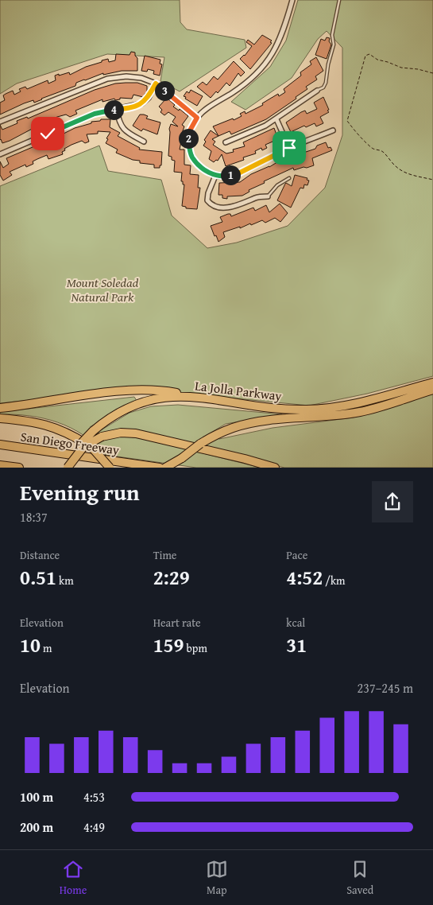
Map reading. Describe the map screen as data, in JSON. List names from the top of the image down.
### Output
{
  "streets": {
    "highway": ["La Jolla Parkway", "San Diego Freeway"]
  },
  "parks": ["Mount Soledad Natural Park"],
  "page": {
    "pins": [
      "3",
      "4",
      "2",
      "1"
    ],
    "heading": ["Evening run", "18:37"],
    "stats": [
      ["Distance", "0.51 km"],
      ["Time", "2:29"],
      ["Pace", "4:52 /km"],
      ["Elevation", "10 m"],
      ["Heart rate", "159 bpm"],
      ["kcal", "31"]
    ],
    "chart": ["Elevation", "237–245 m"],
    "list": [
      {
        "name": "100 m",
        "note": "4:53"
      },
      {
        "name": "200 m",
        "note": "4:49"
      }
    ],
    "tabs": ["Home", "Map", "Saved"]
  }
}
